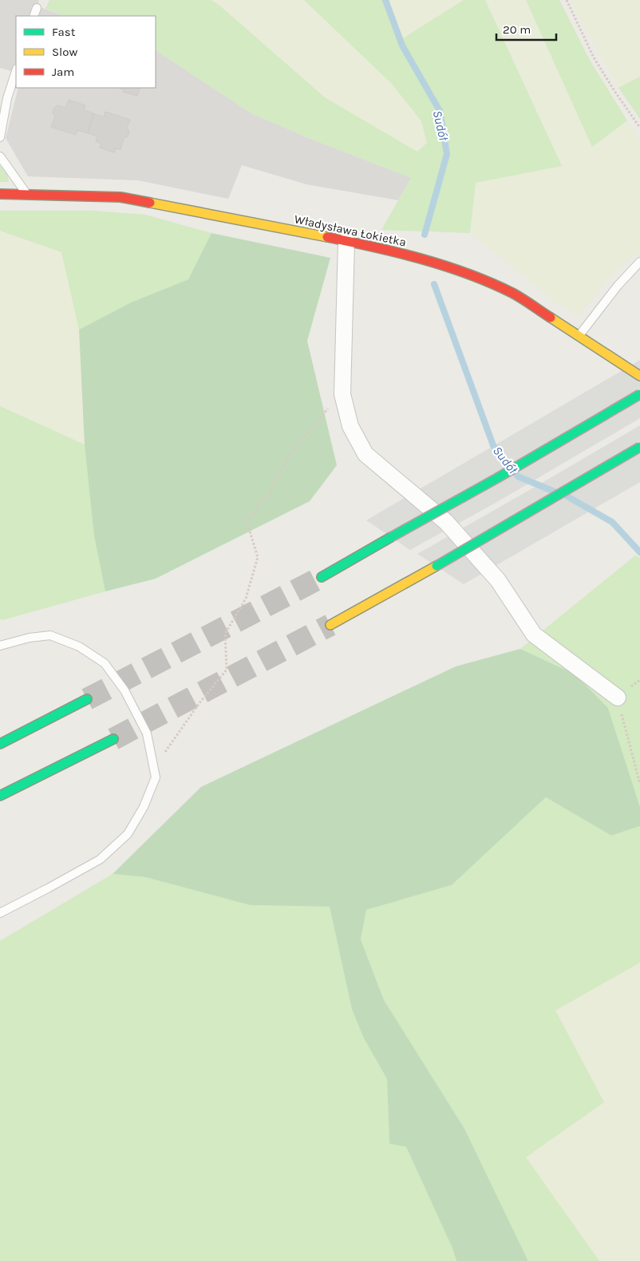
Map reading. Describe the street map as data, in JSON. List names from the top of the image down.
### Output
{
  "streets": {
    "main road": ["Władysława Łokietka"]
  },
  "water": ["Sudół"],
  "legend": ["Fast", "Slow", "Jam"],
  "scale_bar": "20 m"
}
